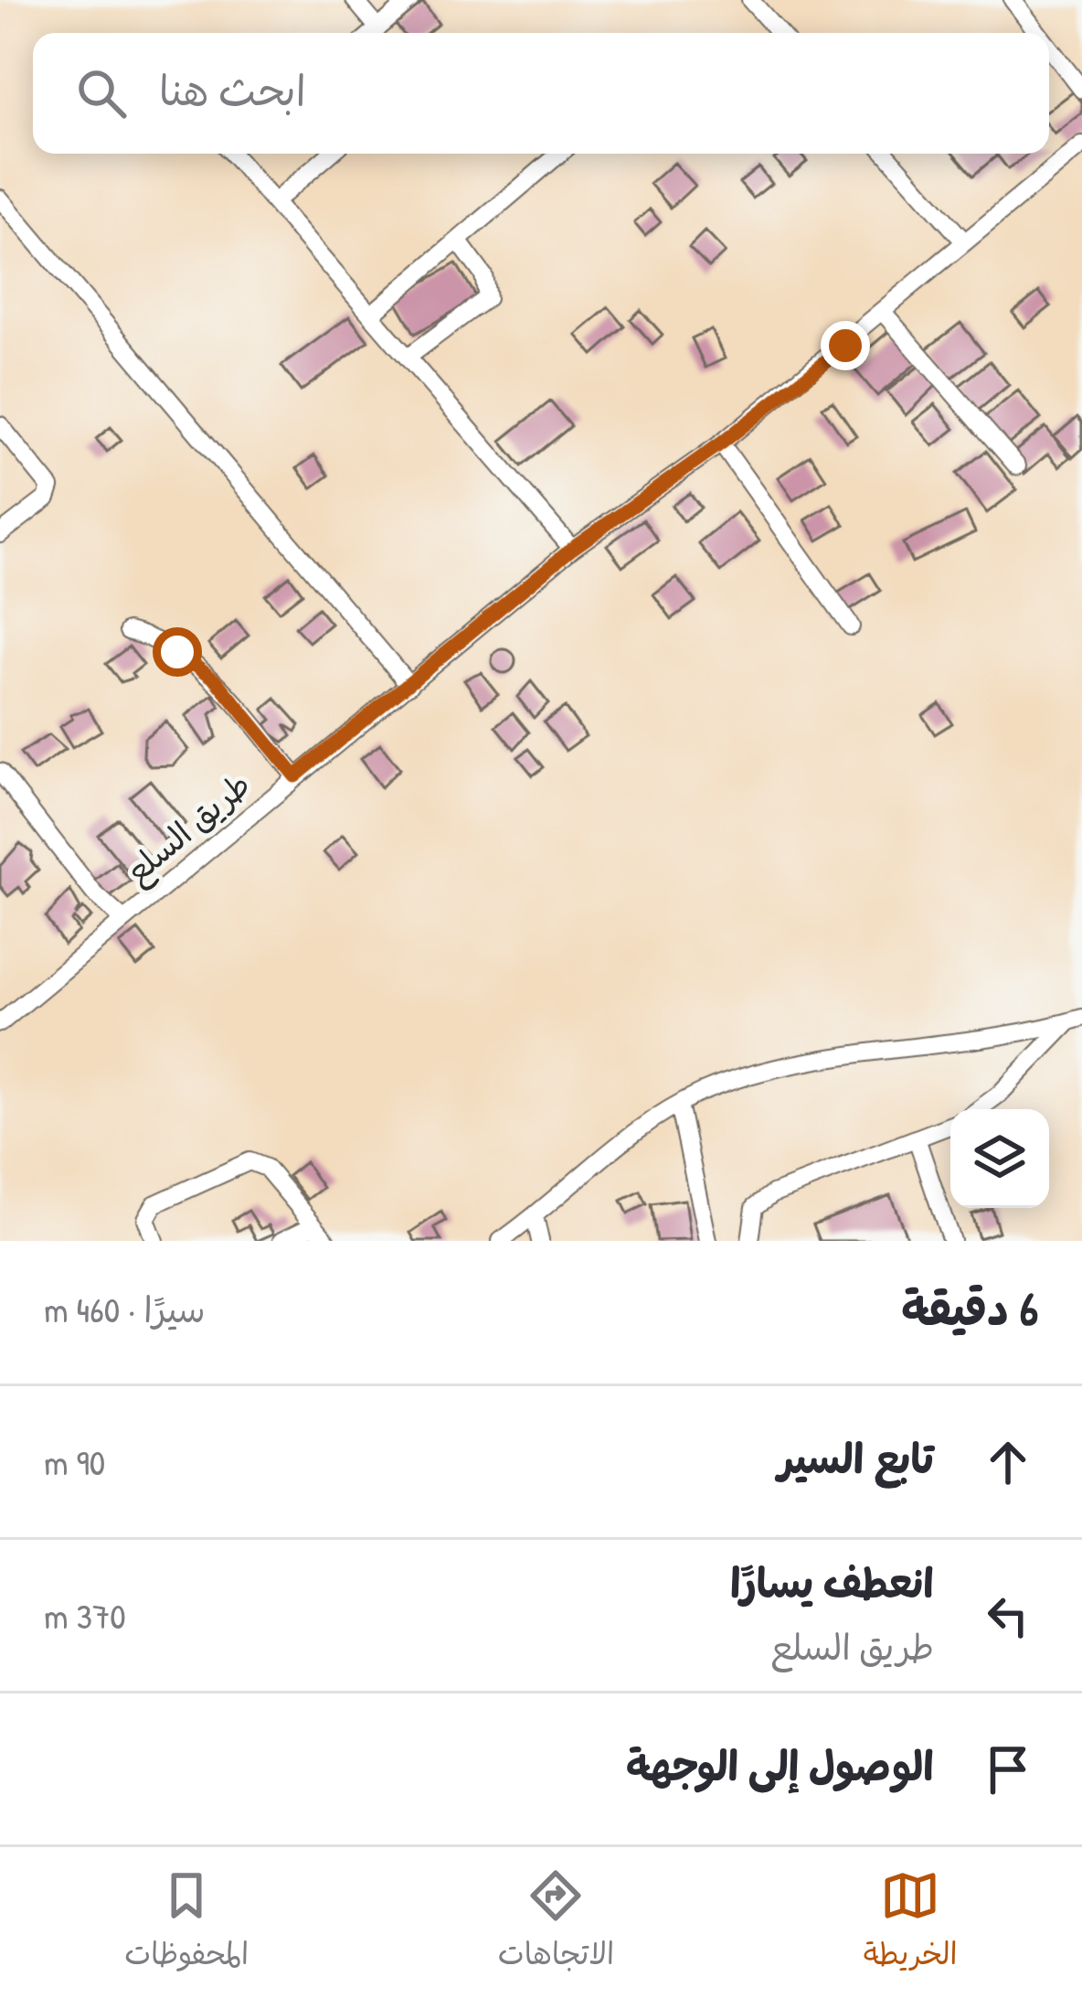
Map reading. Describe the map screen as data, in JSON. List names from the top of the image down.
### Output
{
  "streets": {
    "street": ["طريق السلع"]
  },
  "page": {
    "search": "ابحث هنا",
    "heading": ["6 دقيقة", "سيرًا · 460 m"],
    "list": [
      ["تابع السير", "90 m"],
      ["انعطف يسارًا", "طريق السلع", "370 m"],
      "الوصول إلى الوجهة"
    ],
    "nav": ["الخريطة", "الاتجاهات", "المحفوظات"]
  }
}
